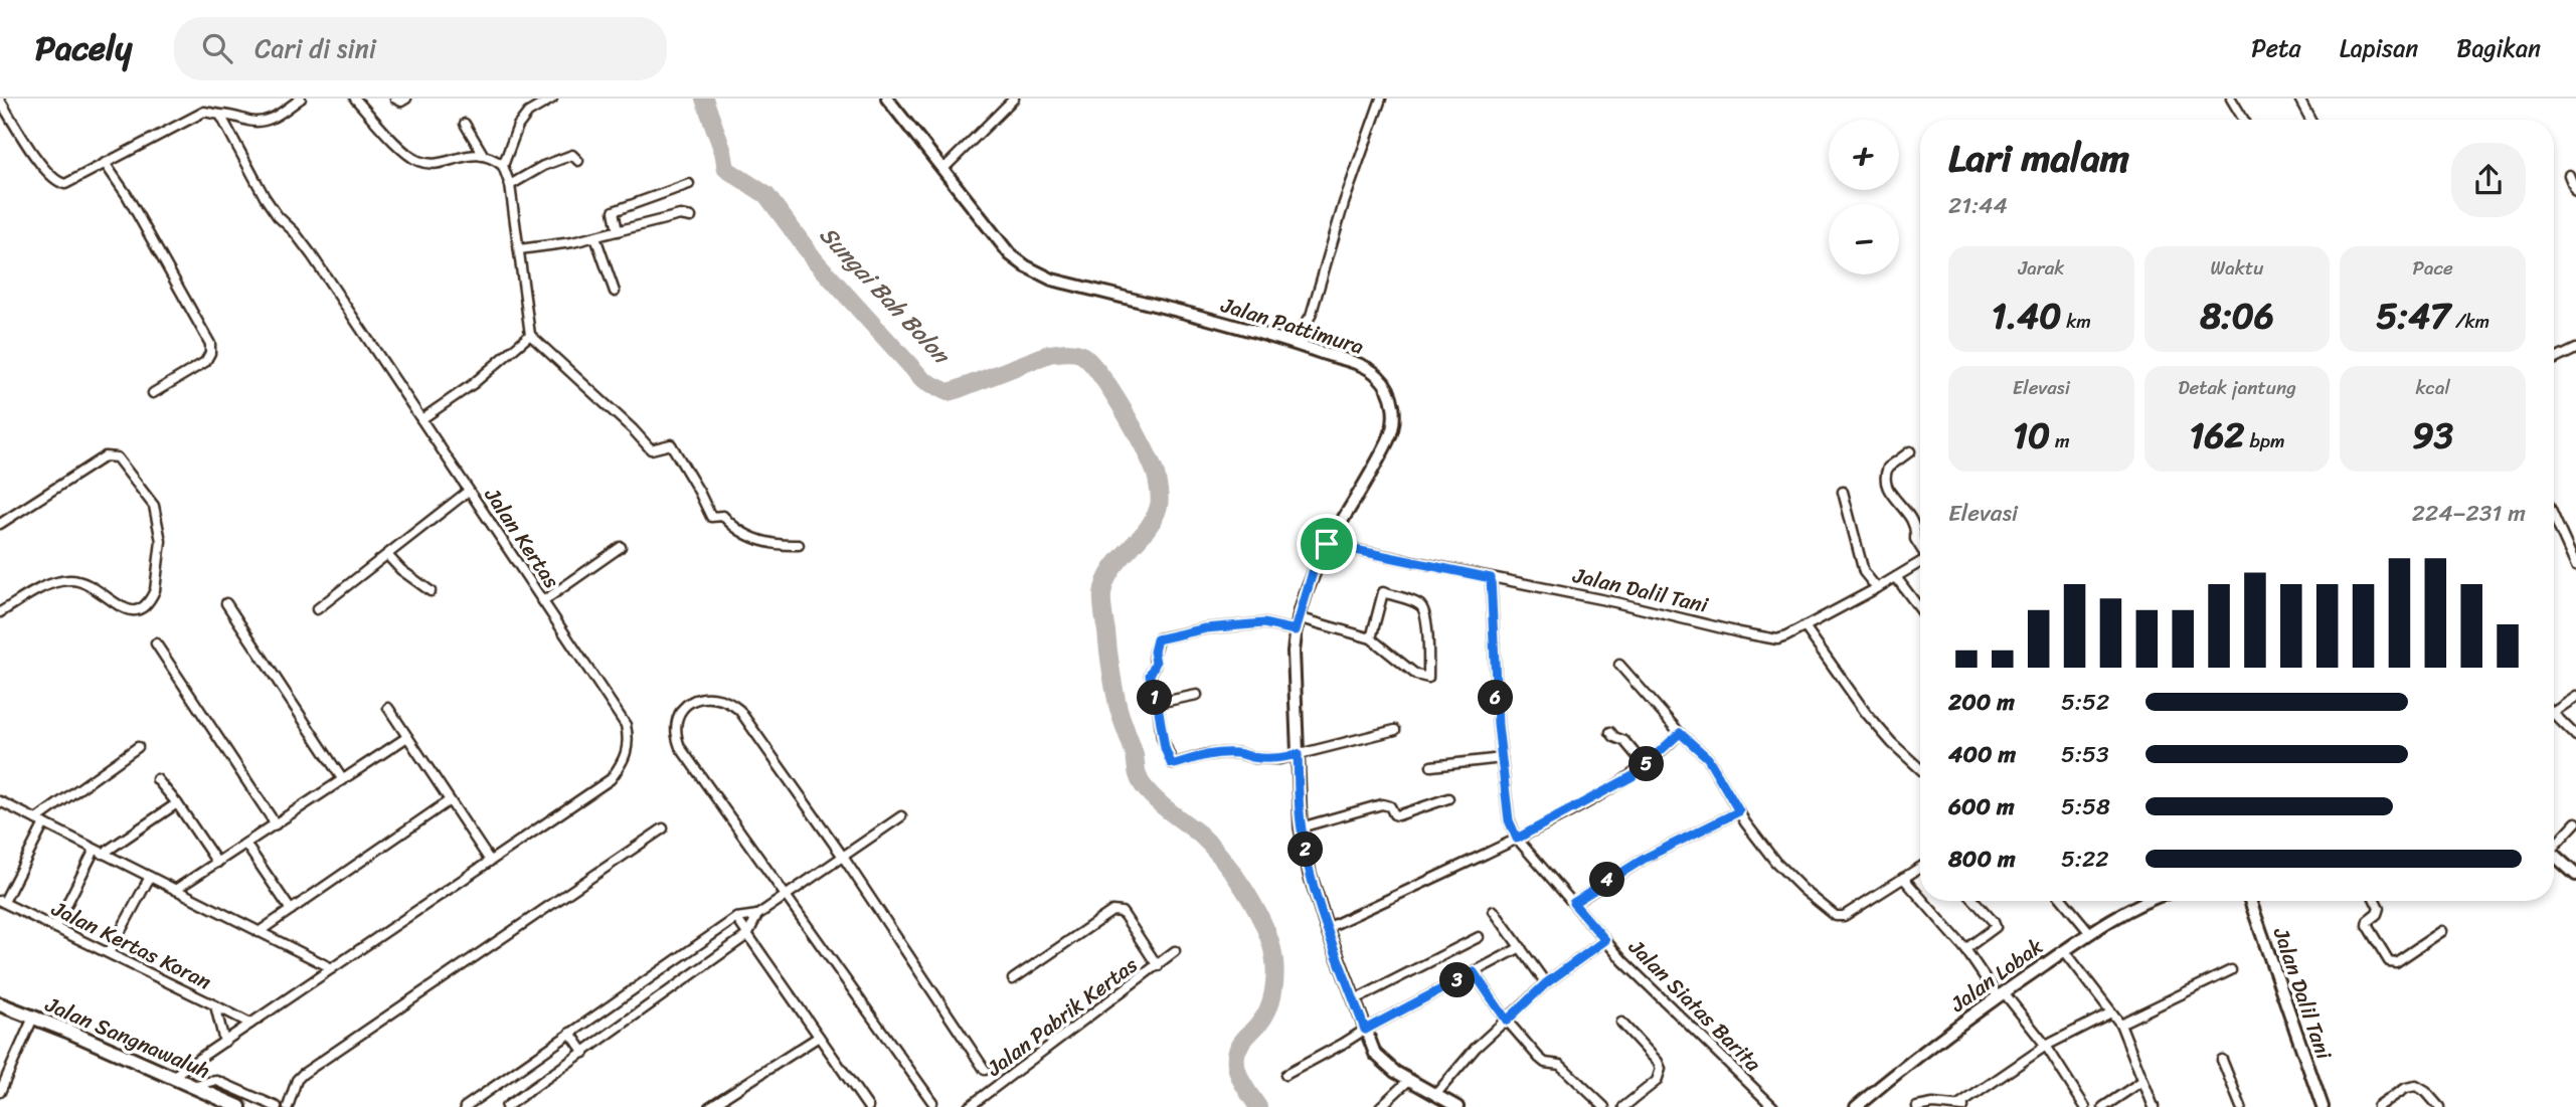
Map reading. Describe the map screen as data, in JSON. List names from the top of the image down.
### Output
{
  "streets": {
    "main road": ["Jalan Sangnawaluh"],
    "street": [
      "Jalan Pattimura",
      "Jalan Kertas",
      "Jalan Dalil Tani",
      "Jalan Kertas Koran",
      "Jalan Lobak",
      "Jalan Siatas Barita",
      "Jalan Pabrik Kertas"
    ]
  },
  "crossings": [
    ["Jalan Pattimura", "Jalan Dalil Tani"],
    ["Jalan Kertas", "Jalan Kertas Koran"],
    ["Jalan Kertas", "Jalan Sangnawaluh"],
    ["Jalan Dalil Tani", "Jalan Siatas Barita"]
  ],
  "water": ["Sungai Bah Bolon"],
  "page": {
    "header": "Pacely",
    "search": "Cari di sini",
    "nav": ["Peta", "Lapisan", "Bagikan"],
    "map_buttons": ["+", "−"],
    "heading": ["Lari malam", "21:44"],
    "stats": [
      ["Jarak", "1.40 km"],
      ["Waktu", "8:06"],
      ["Pace", "5:47 /km"],
      ["Elevasi", "10 m"],
      ["Detak jantung", "162 bpm"],
      ["kcal", "93"]
    ],
    "chart": ["Elevasi", "224–231 m"],
    "list": [
      {
        "name": "200 m",
        "note": "5:52"
      },
      {
        "name": "400 m",
        "note": "5:53"
      },
      {
        "name": "600 m",
        "note": "5:58"
      },
      {
        "name": "800 m",
        "note": "5:22"
      }
    ],
    "pins": [
      "1",
      "6",
      "5",
      "2",
      "4",
      "3"
    ]
  }
}
